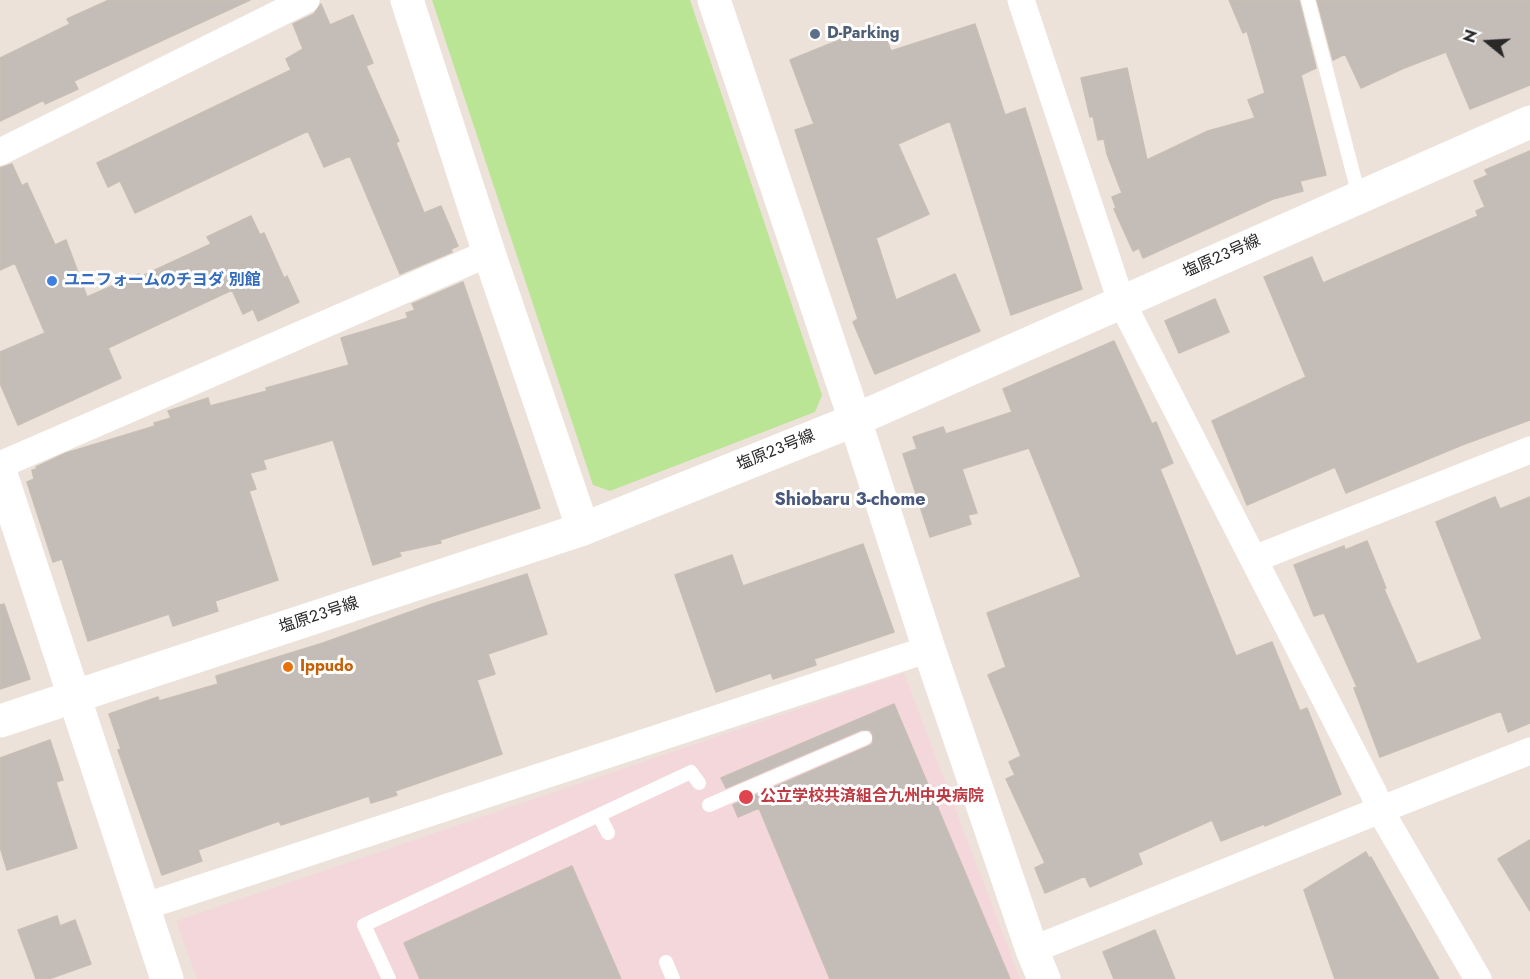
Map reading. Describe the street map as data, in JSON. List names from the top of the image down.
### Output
{
  "streets": {
    "street": ["塩原２３号線"]
  },
  "districts": ["Shiobaru 3-chome"],
  "places": [
    "D-Parking",
    "ユニフォームのチヨダ 別館",
    "Ippudo",
    "公立学校共済組合九州中央病院"
  ],
  "north": "left"
}
